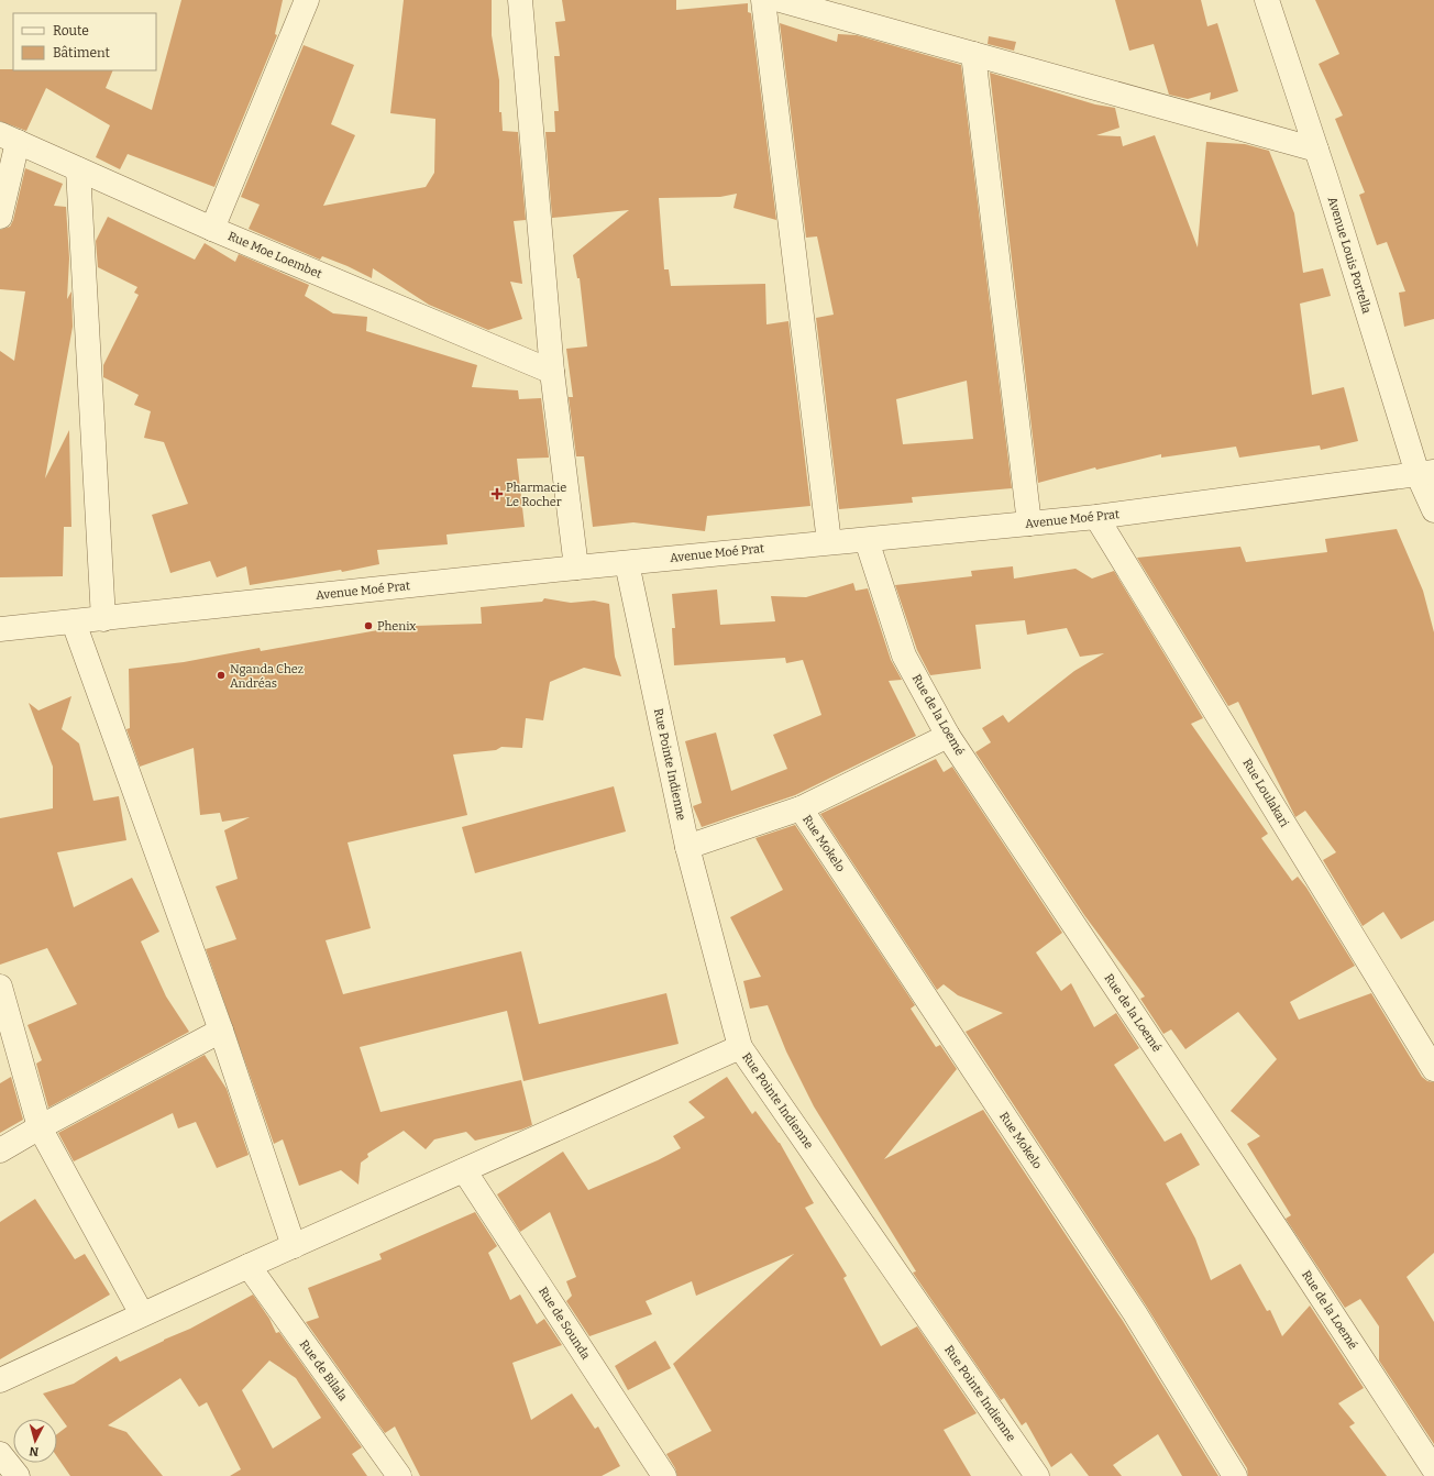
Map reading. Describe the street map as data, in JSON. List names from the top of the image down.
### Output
{
  "streets": {
    "street": [
      "Rue Moe Loembet",
      "Avenue Louis Portella",
      "Avenue Moé Prat",
      "Rue de la Loemé",
      "Rue Pointe Indienne",
      "Rue Loulakari",
      "Rue Mokelo",
      "Rue de Sounda",
      "Rue de Bilala"
    ]
  },
  "crossings": [
    ["Avenue Louis Portella", "Avenue Moé Prat"],
    ["Avenue Moé Prat", "Rue de la Loemé"],
    ["Avenue Moé Prat", "Rue Pointe Indienne"],
    ["Avenue Moé Prat", "Rue Loulakari"]
  ],
  "places": {
    "health": ["Pharmacie Le Rocher"],
    "other": ["Phenix", "Nganda Chez Andréas"]
  },
  "legend": ["Route", "Bâtiment"],
  "north": "bottom"
}
